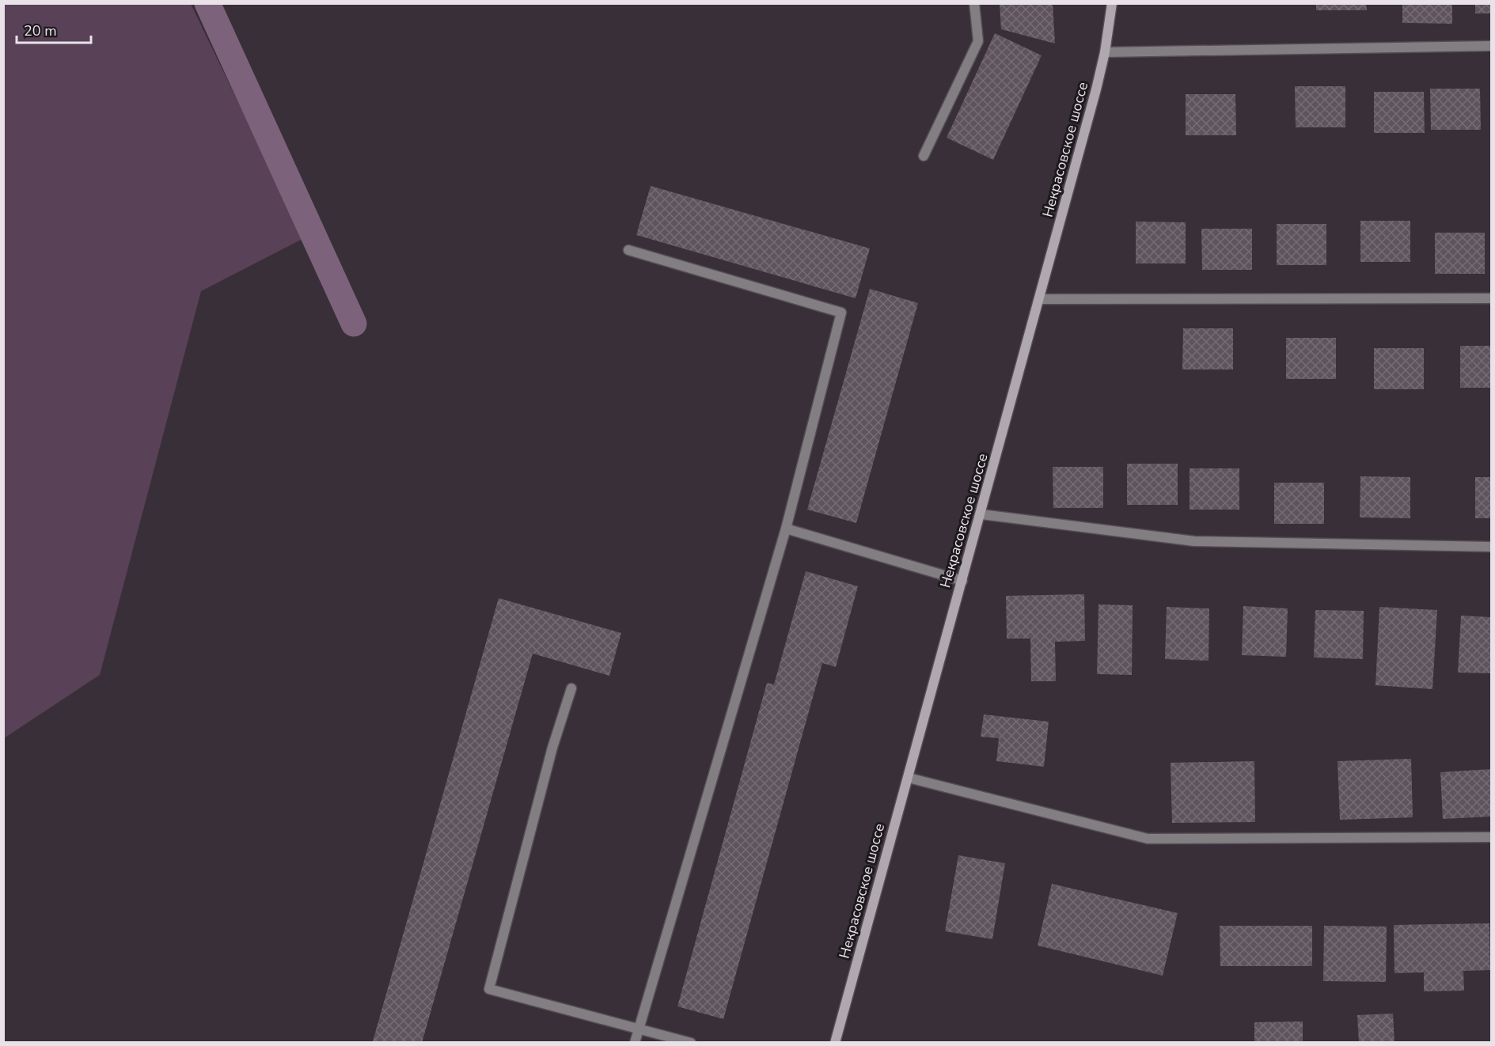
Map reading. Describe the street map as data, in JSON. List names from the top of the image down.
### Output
{
  "streets": {
    "main road": ["Некрасовское шоссе"]
  },
  "scale_bar": "20 m"
}
